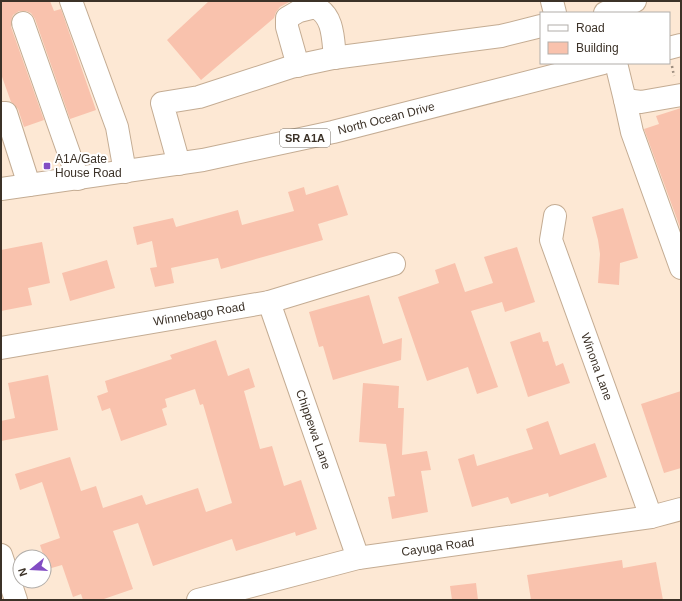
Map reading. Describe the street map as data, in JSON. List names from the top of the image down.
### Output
{
  "streets": {
    "street": [
      "North Ocean Drive",
      "SR A1A",
      "Winnebago Road",
      "Winona Lane",
      "Chippewa Lane",
      "Cayuga Road"
    ]
  },
  "crossings": [
    ["Winnebago Road", "Chippewa Lane"],
    ["Winona Lane", "Cayuga Road"],
    ["Chippewa Lane", "Cayuga Road"]
  ],
  "places": {
    "transit": ["A1A/Gate House Road"]
  },
  "legend": ["Road", "Building"],
  "north": "left"
}
